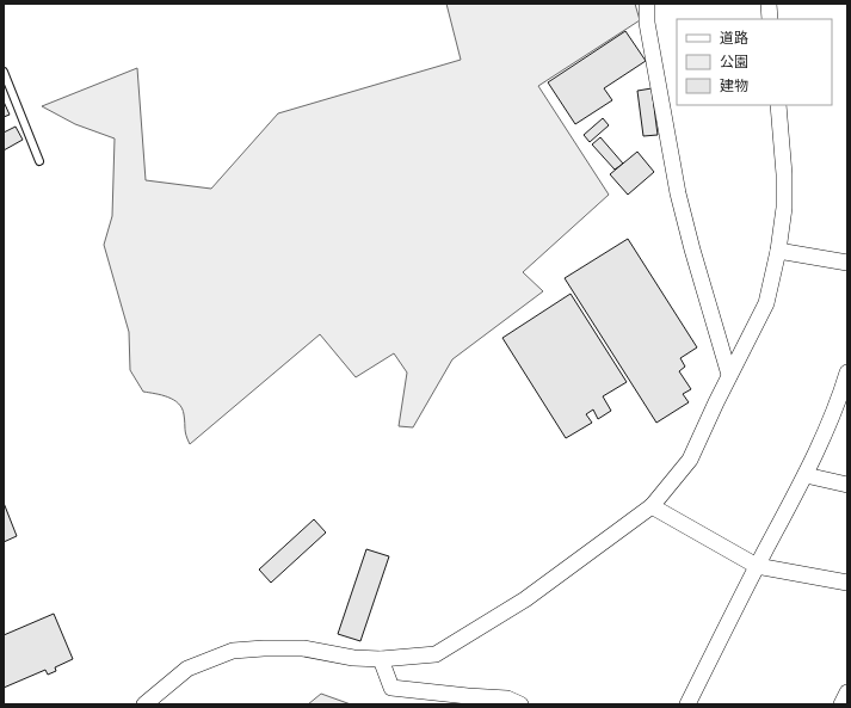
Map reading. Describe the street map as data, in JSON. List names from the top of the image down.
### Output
{
  "legend": ["道路", "公園", "建物"]
}
